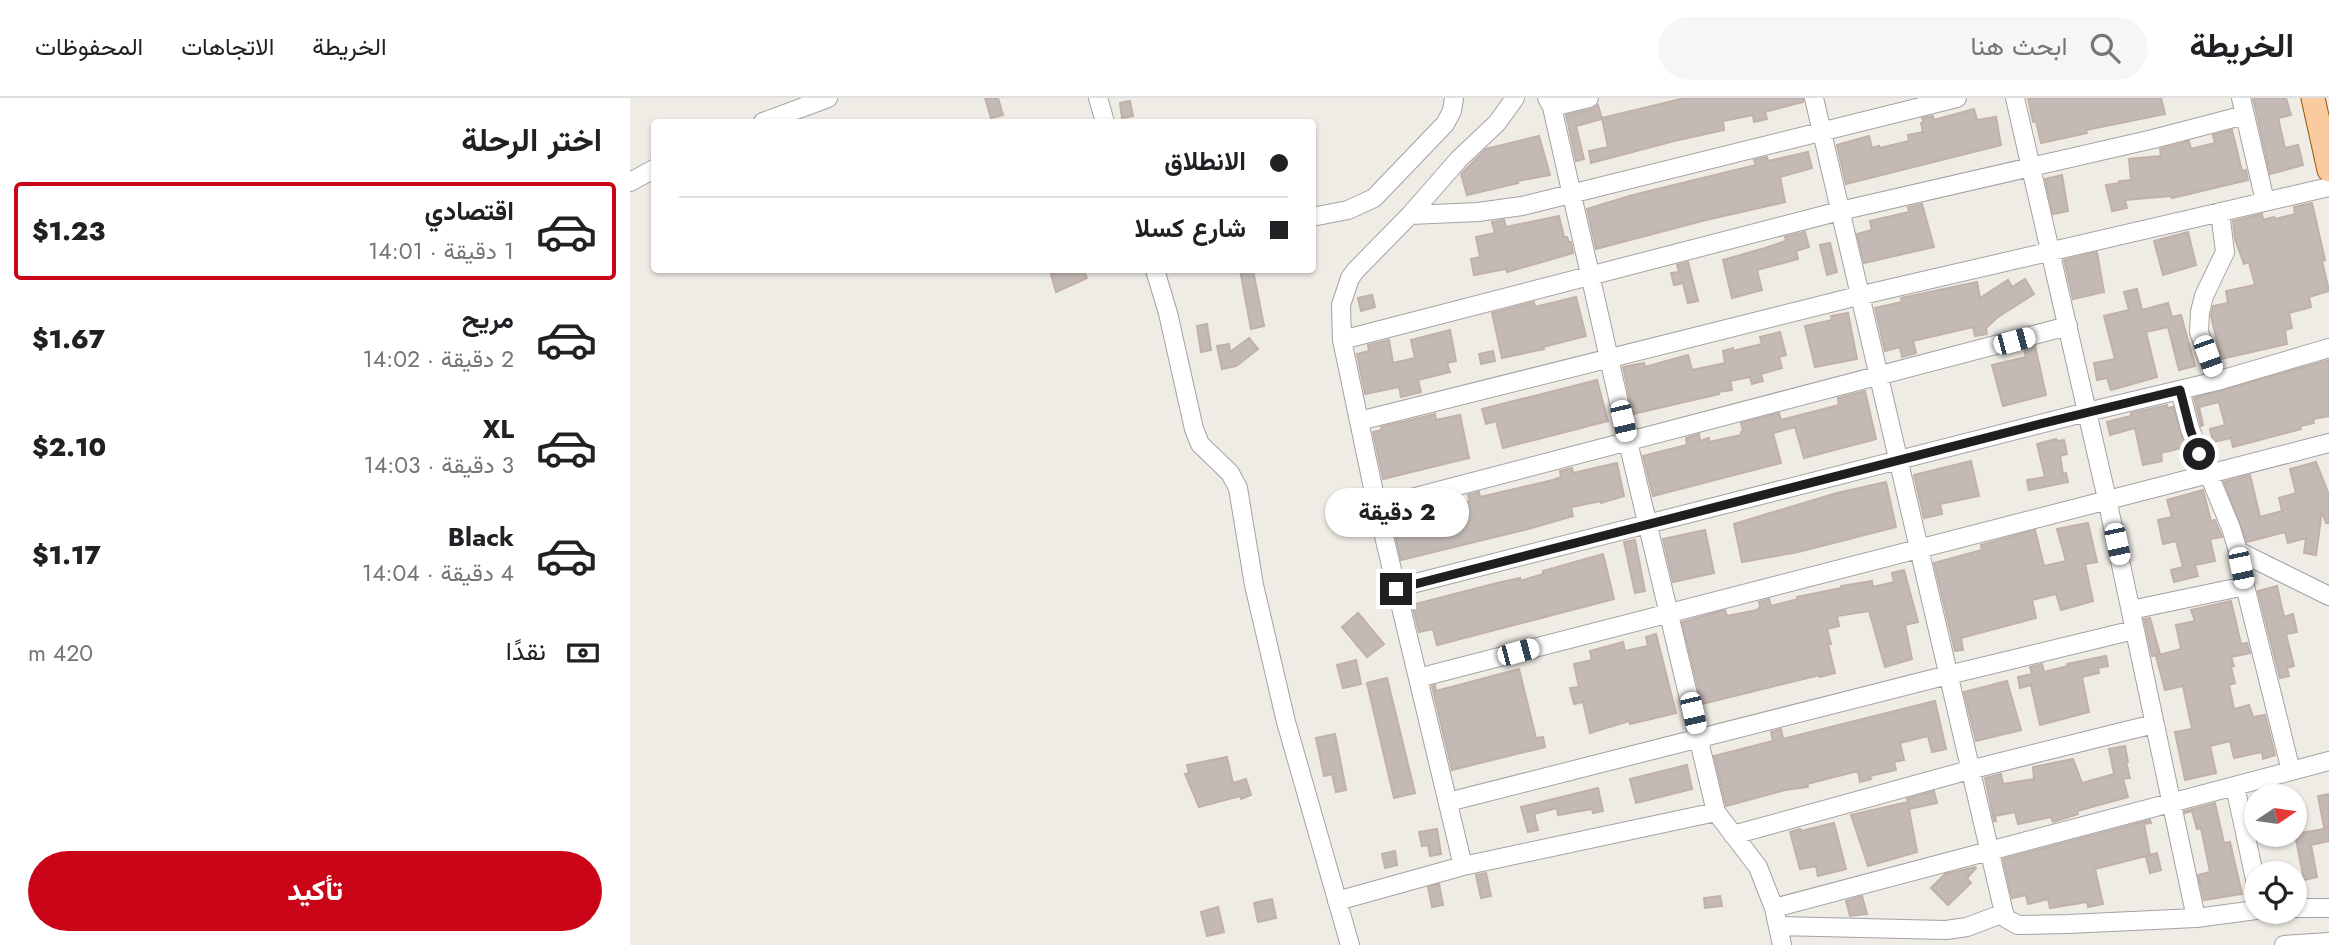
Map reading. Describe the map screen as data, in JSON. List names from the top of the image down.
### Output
{
  "north": "right",
  "page": {
    "header": "الخريطة",
    "search": "ابحث هنا",
    "nav": ["الخريطة", "الاتجاهات", "المحفوظات"],
    "heading": "اختر الرحلة",
    "banner": ["الانطلاق", "شارع كسلا"],
    "list": [
      {
        "name": "اقتصادي",
        "note": "1 دقيقة · 14:01",
        "value": "$1.23"
      },
      {
        "name": "مريح",
        "note": "2 دقيقة · 14:02",
        "value": "$1.67"
      },
      {
        "name": "XL",
        "note": "3 دقيقة · 14:03",
        "value": "$2.10"
      },
      {
        "name": "Black",
        "note": "4 دقيقة · 14:04",
        "value": "$1.17"
      }
    ],
    "bubble": "2 دقيقة",
    "pay": ["نقدًا", "420 m"],
    "buttons": "تأكيد"
  }
}
